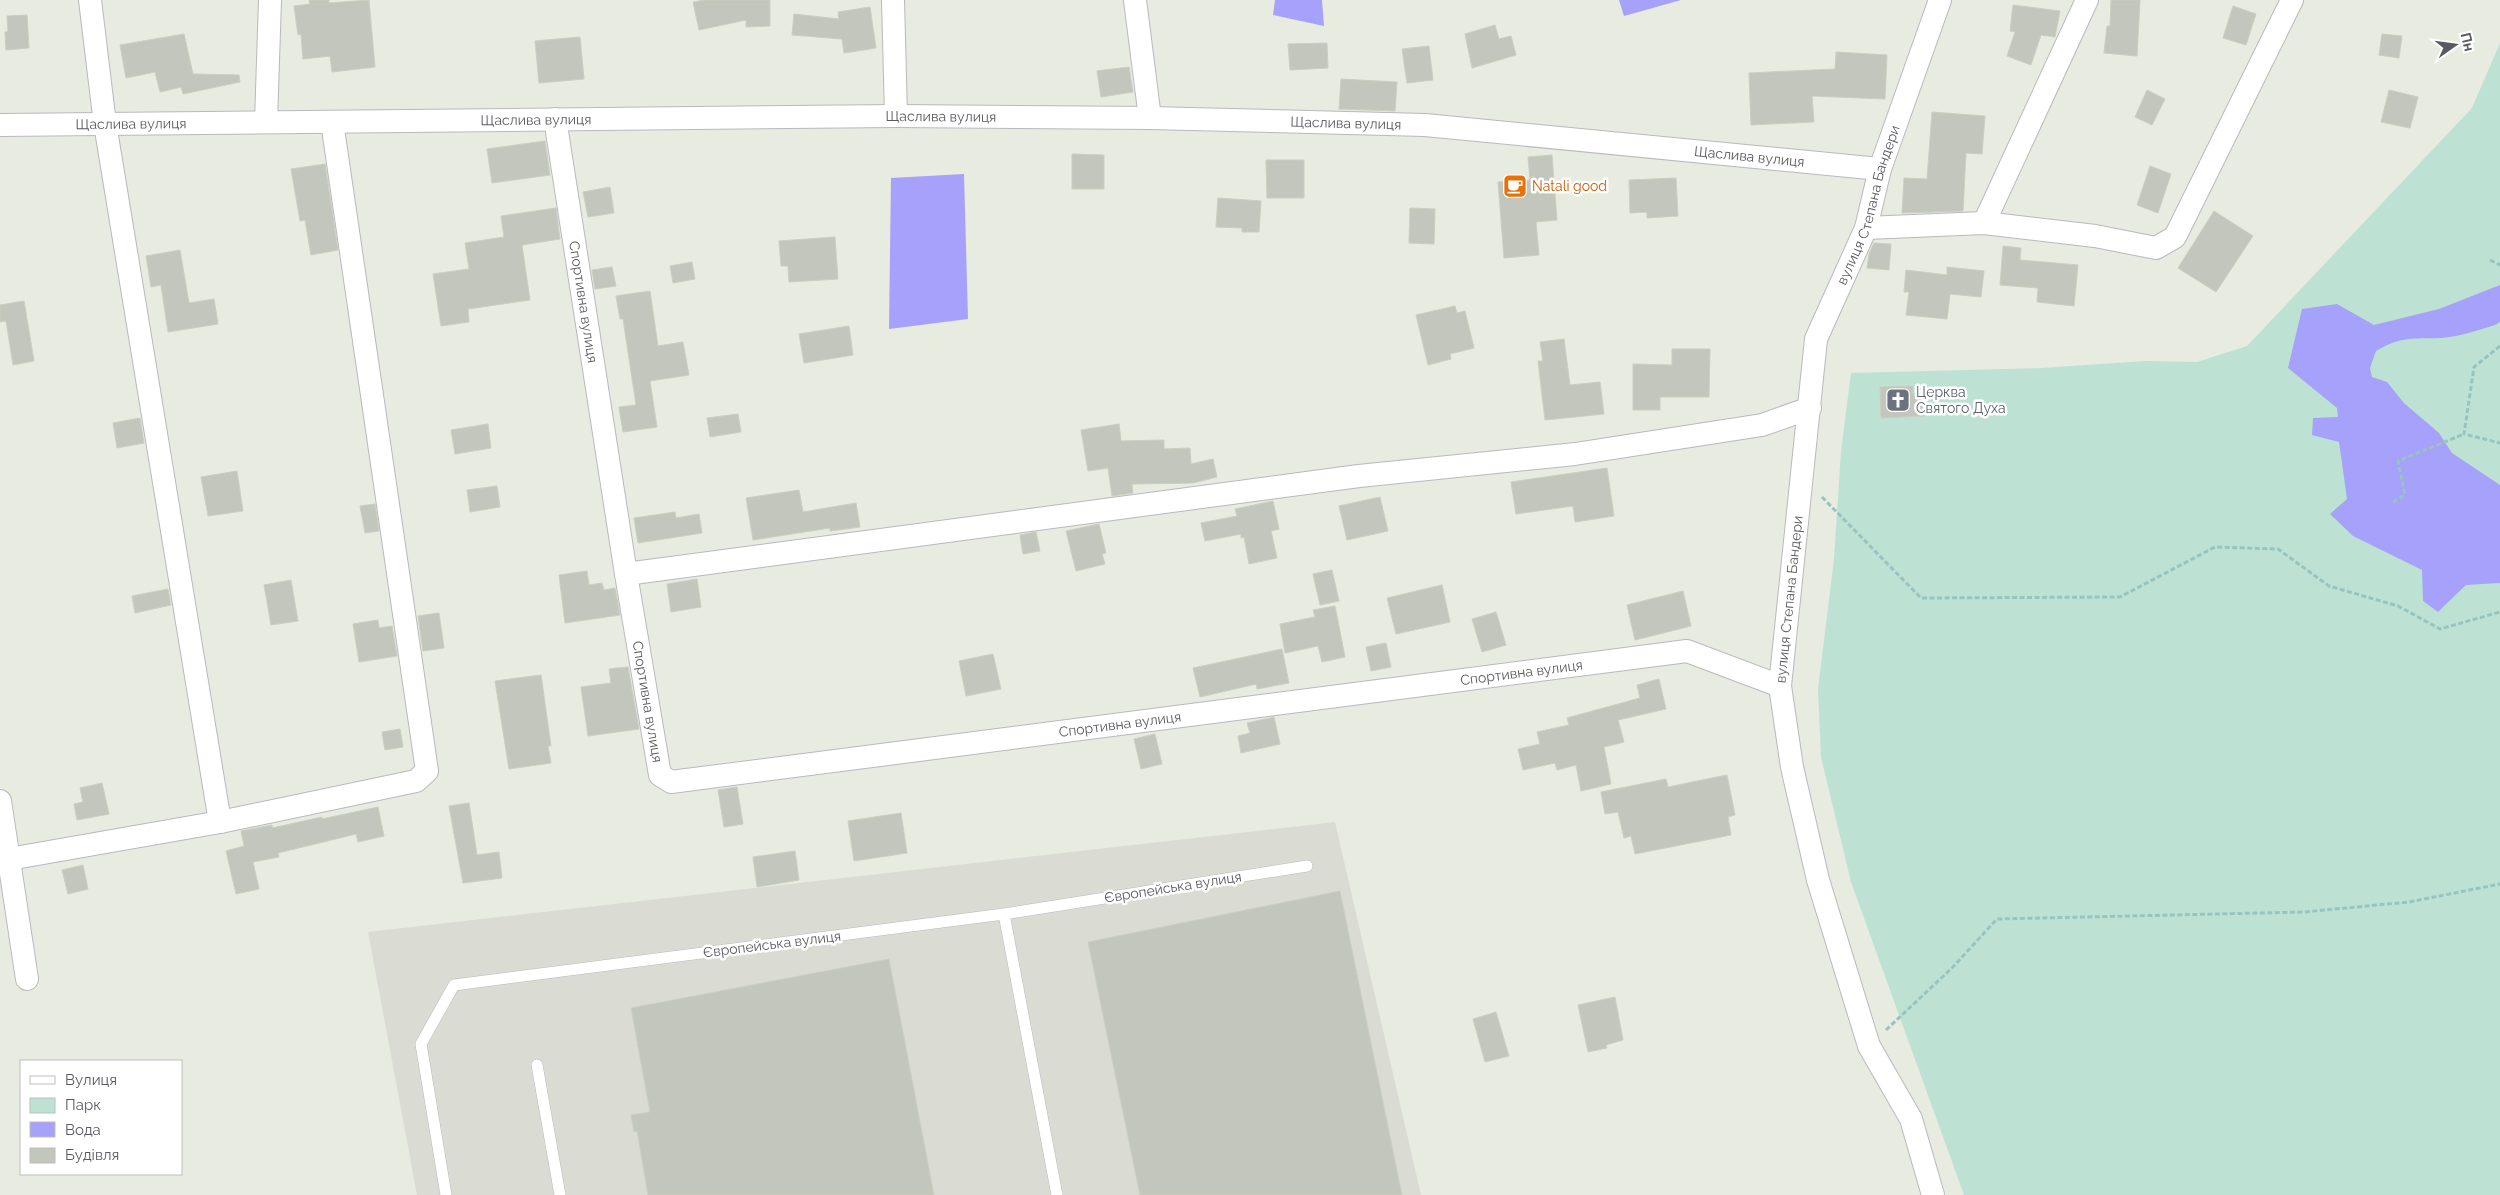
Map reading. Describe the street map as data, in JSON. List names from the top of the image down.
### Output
{
  "streets": {
    "street": ["Щаслива вулиця", "вулиця Степана Бандери", "Спортивна вулиця"],
    "lane": ["Європейська вулиця"]
  },
  "crossings": [
    ["Щаслива вулиця", "вулиця Степана Бандери"],
    ["Щаслива вулиця", "Спортивна вулиця"],
    ["вулиця Степана Бандери", "Спортивна вулиця"]
  ],
  "places": {
    "cafe": ["Natali good"],
    "church": ["Церква Святого Духа"]
  },
  "legend": [
    "Вулиця",
    "Парк",
    "Вода",
    "Будівля"
  ],
  "north": "right"
}
